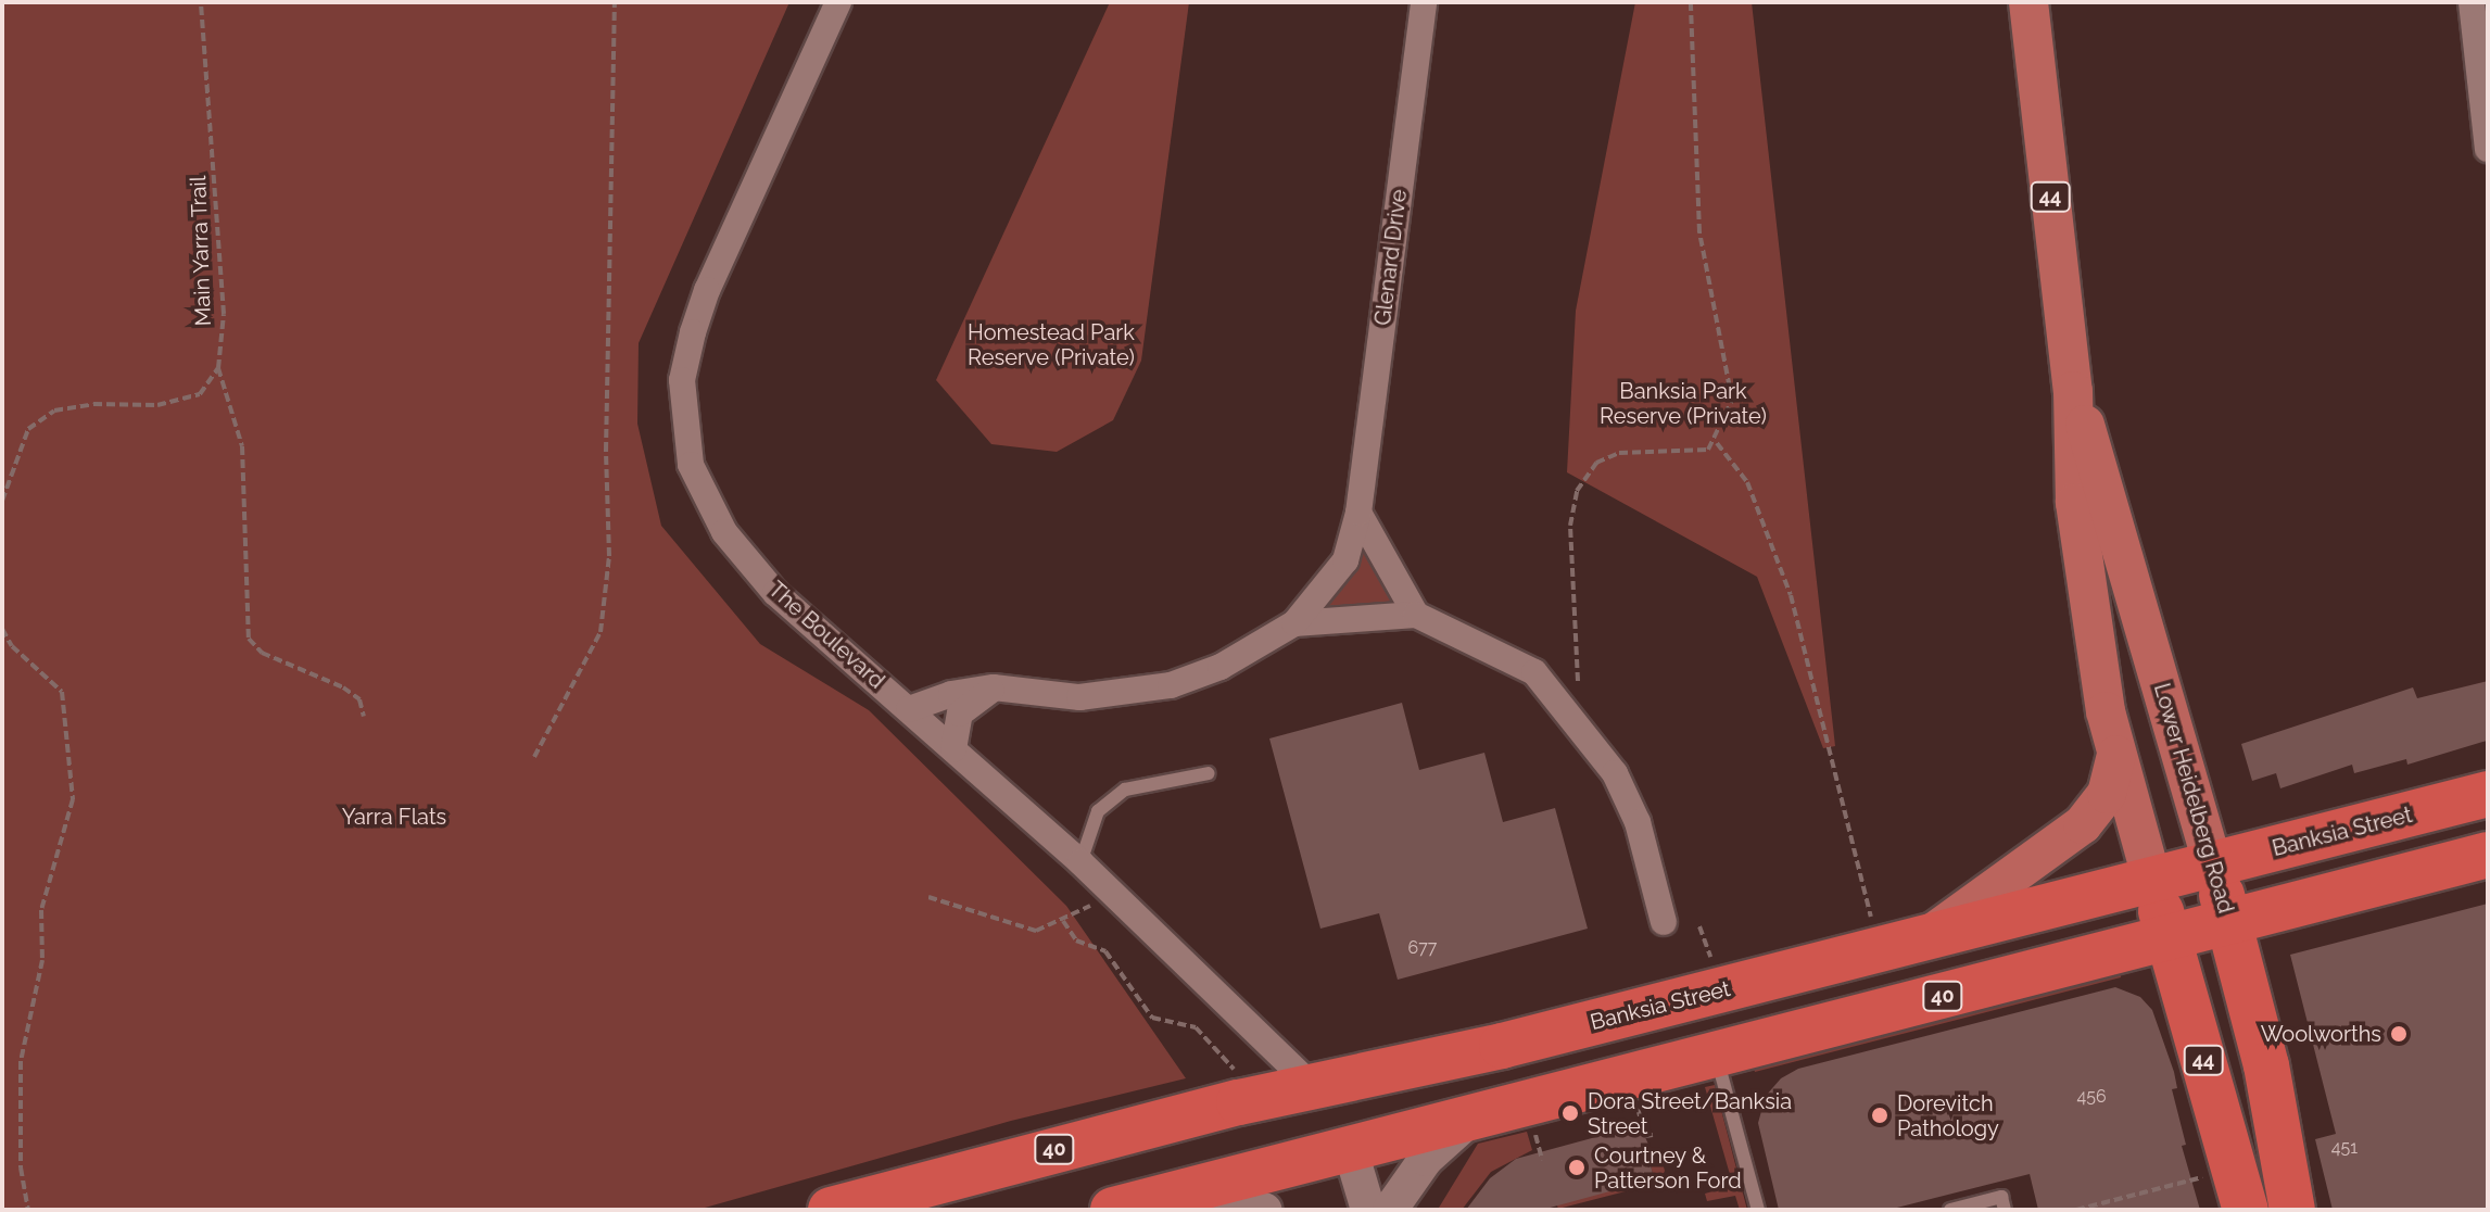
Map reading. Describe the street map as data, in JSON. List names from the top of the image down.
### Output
{
  "streets": {
    "highway": [
      "44",
      "Lower Heidelberg Road",
      "Banksia Street",
      "40"
    ],
    "street": ["Glenard Drive", "The Boulevard"],
    "path": ["Main Yarra Trail"]
  },
  "crossings": [
    ["Glenard Drive", "The Boulevard"],
    ["The Boulevard", "Banksia Street"],
    ["Lower Heidelberg Road", "Banksia Street"],
    ["Lower Heidelberg Road", "40"]
  ],
  "parks": ["Homestead Park Reserve (Private)", "Banksia Park Reserve (Private)", "Yarra Flats"],
  "places": [
    "Woolworths",
    "Dora Street/Banksia Street",
    "Dorevitch Pathology",
    "Courtney & Patterson Ford"
  ],
  "house_numbers": ["677", "456", "451"]
}
